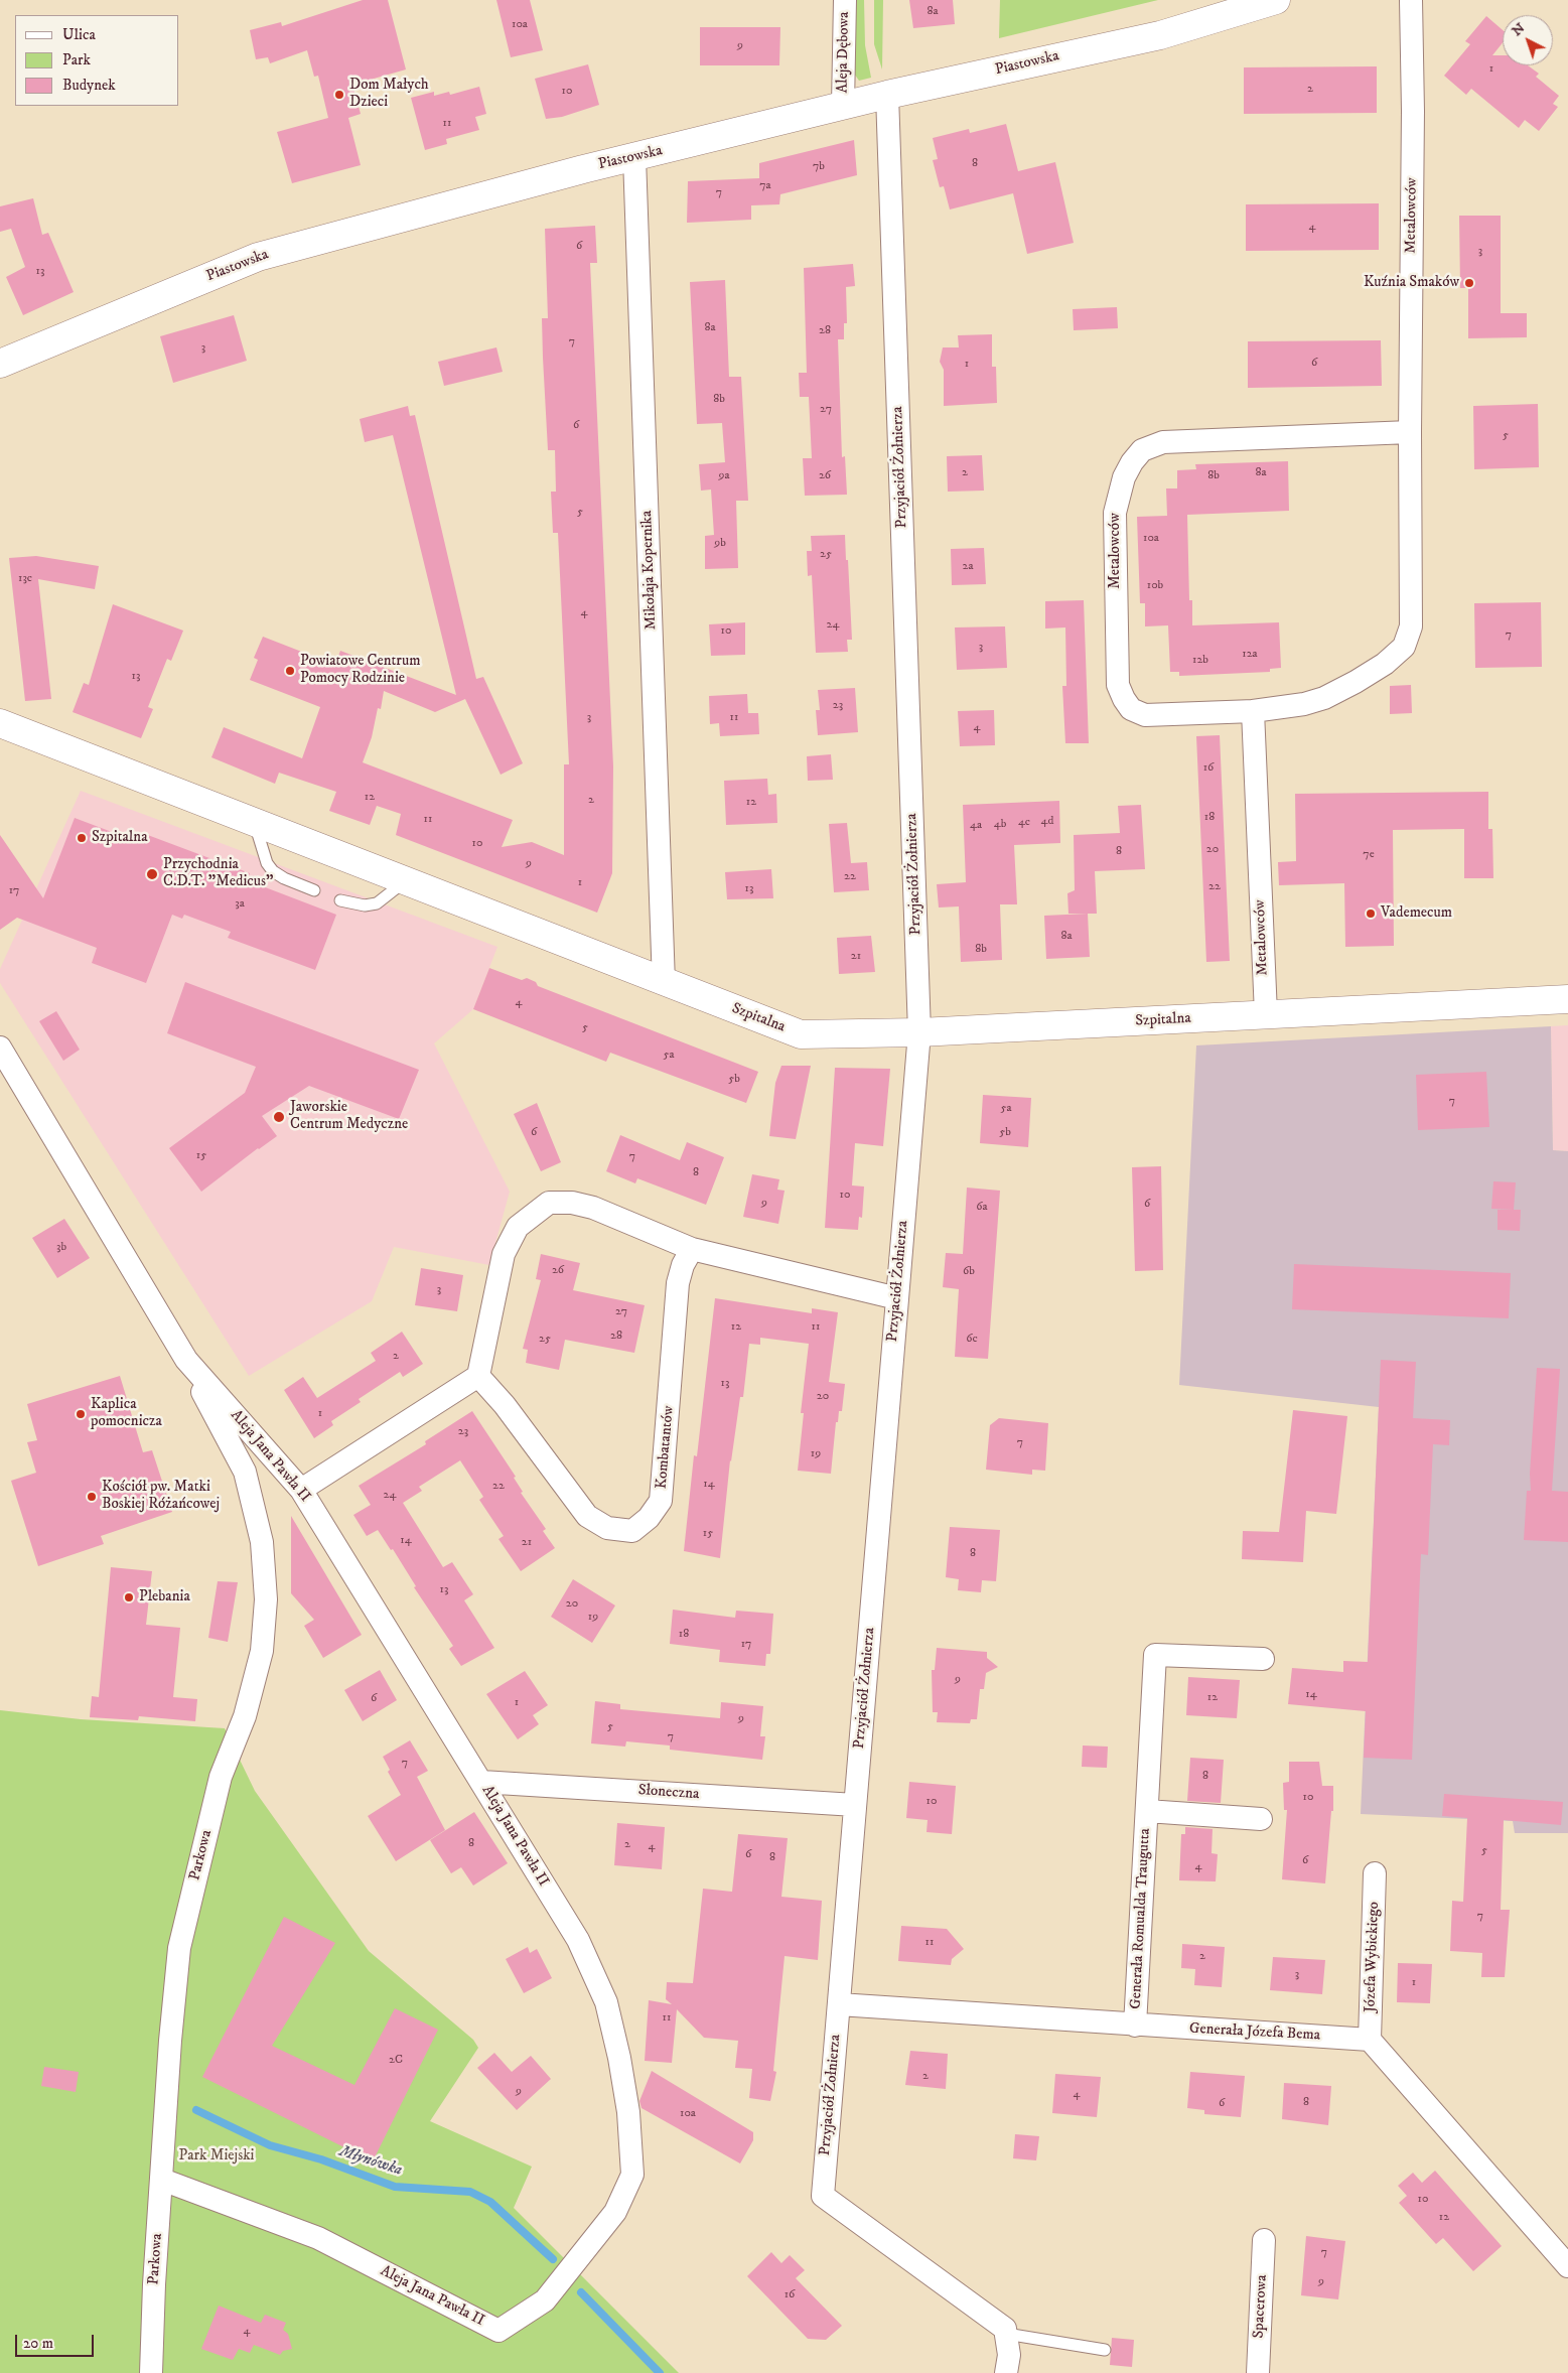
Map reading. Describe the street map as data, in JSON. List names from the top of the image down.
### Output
{
  "streets": {
    "street": [
      "Aleja Dębowa",
      "Piastowska",
      "Metalowców",
      "Przyjaciół Żołnierza",
      "Mikołaja Kopernika",
      "Szpitalna",
      "Kombatantów",
      "Aleja Jana Pawła II",
      "Słoneczna",
      "Parkowa",
      "Generała Romualda Traugutta",
      "Józefa Wybickiego",
      "Generała Józefa Bema",
      "Spacerowa"
    ]
  },
  "crossings": [
    ["Aleja Dębowa", "Piastowska"],
    ["Piastowska", "Przyjaciół Żołnierza"],
    ["Piastowska", "Mikołaja Kopernika"],
    ["Metalowców", "Szpitalna"],
    ["Przyjaciół Żołnierza", "Szpitalna"],
    ["Przyjaciół Żołnierza", "Słoneczna"],
    ["Przyjaciół Żołnierza", "Generała Józefa Bema"],
    ["Mikołaja Kopernika", "Szpitalna"],
    ["Aleja Jana Pawła II", "Słoneczna"],
    ["Aleja Jana Pawła II", "Parkowa"],
    ["Generała Romualda Traugutta", "Generała Józefa Bema"],
    ["Józefa Wybickiego", "Generała Józefa Bema"]
  ],
  "water": ["Młynówka"],
  "parks": ["Park Miejski"],
  "places": [
    "Dom Małych Dzieci",
    "Kuźnia Smaków",
    "Powiatowe Centrum Pomocy Rodzinie",
    "Szpitalna",
    "Przychodnia C.D.T. \"Medicus\"",
    "Vademecum",
    "Jaworskie Centrum Medyczne",
    "Kaplica pomocnicza",
    "Kościół pw. Matki Boskiej Różańcowej",
    "Plebania"
  ],
  "house_numbers": [
    "8a",
    "10a",
    "9",
    "1",
    "2",
    "10",
    "11",
    "8",
    "7b",
    "7a",
    "7",
    "4",
    "6",
    "3",
    "13",
    "8a",
    "28",
    "7",
    "3",
    "6",
    "1",
    "8b",
    "27",
    "6",
    "5",
    "2",
    "8a",
    "9a",
    "26",
    "8b",
    "5",
    "10a",
    "9b",
    "25",
    "2a",
    "13c",
    "10b",
    "4",
    "24",
    "10",
    "7",
    "3",
    "12a",
    "12b",
    "13",
    "23",
    "3",
    "11",
    "4",
    "16",
    "12",
    "2",
    "12",
    "18",
    "11",
    "4d",
    "4c",
    "4b",
    "4a",
    "10",
    "20",
    "8",
    "7e",
    "9",
    "22",
    "1",
    "22",
    "13",
    "17",
    "3a",
    "8a",
    "8b",
    "21",
    "4",
    "5",
    "5a",
    "5b",
    "7",
    "5a",
    "6",
    "5b",
    "15",
    "7",
    "8",
    "10",
    "9",
    "6",
    "6a",
    "3b",
    "26",
    "6b",
    "3",
    "27",
    "12",
    "11",
    "28",
    "25",
    "6c",
    "2",
    "13",
    "20",
    "1",
    "23",
    "7",
    "19",
    "14",
    "22",
    "24",
    "15",
    "14",
    "21",
    "8",
    "13",
    "20",
    "19",
    "18",
    "17",
    "9",
    "14",
    "12",
    "6",
    "1",
    "9",
    "5",
    "7",
    "7",
    "8",
    "10",
    "10",
    "8",
    "2",
    "4",
    "5",
    "6",
    "8",
    "6",
    "4",
    "7",
    "11",
    "2",
    "3",
    "1",
    "11",
    "2C",
    "2",
    "9",
    "4",
    "8",
    "6",
    "10a",
    "10",
    "12",
    "7",
    "9",
    "16",
    "4"
  ],
  "legend": ["Ulica", "Park", "Budynek"],
  "scale_bar": "20 m",
  "north": "top left"
}
